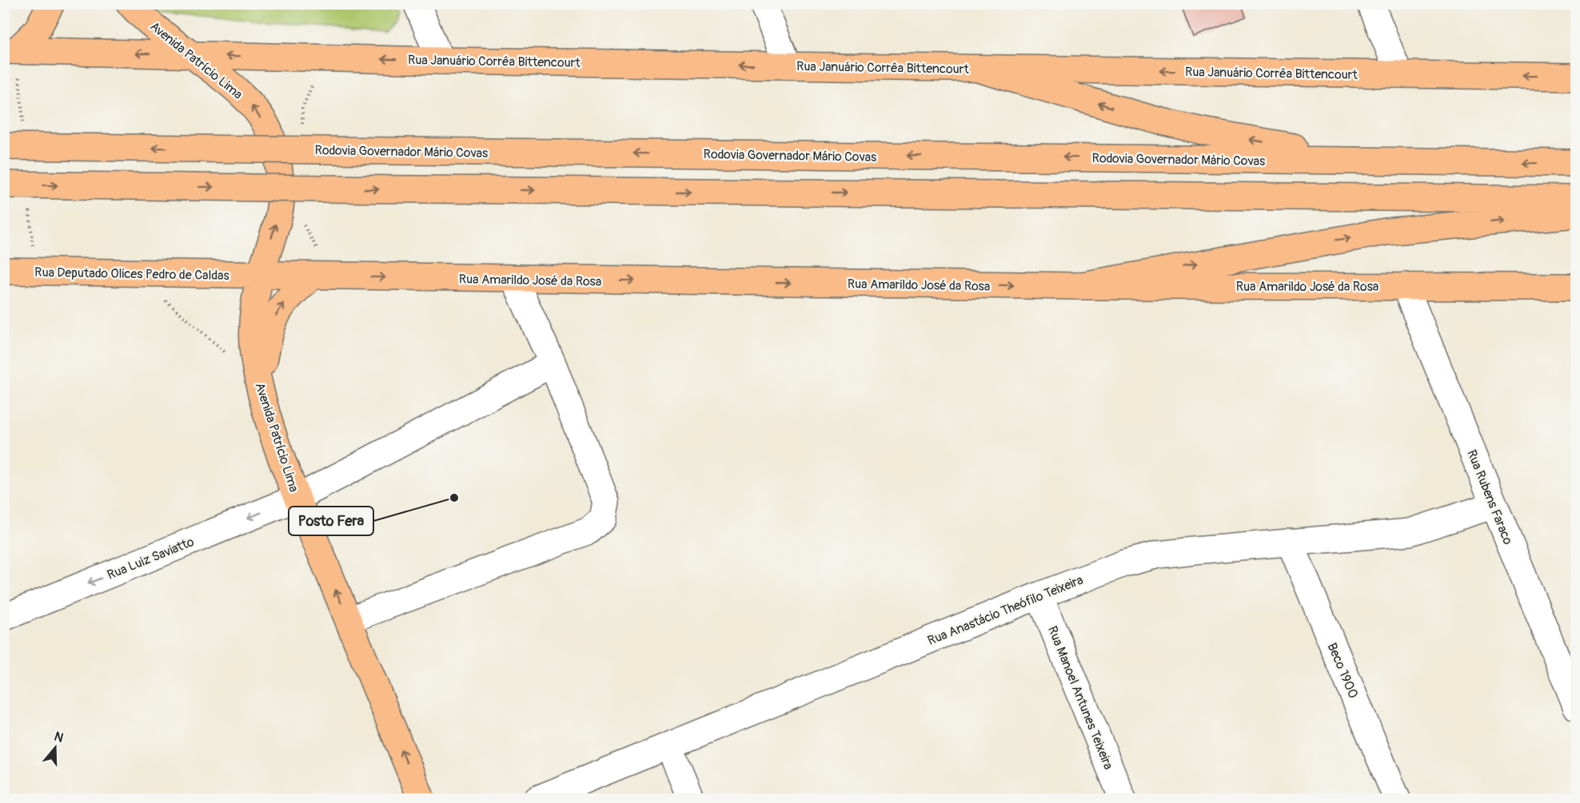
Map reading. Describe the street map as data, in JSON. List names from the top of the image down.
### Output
{
  "streets": {
    "main road": [
      "Avenida Patrício Lima",
      "Rua Januário Corrêa Bittencourt",
      "Rodovia Governador Mário Covas",
      "Rua Deputado Olices Pedro de Caldas",
      "Rua Amarildo José da Rosa"
    ],
    "street": [
      "Rua Rubens Faraco",
      "Rua Luiz Saviatto",
      "Rua Anastácio Theófilo Teixeira",
      "Beco 1900",
      "Rua Manoel Antunes Teixeira"
    ]
  },
  "crossings": [
    ["Avenida Patrício Lima", "Rua Januário Corrêa Bittencourt"],
    ["Avenida Patrício Lima", "Rua Deputado Olices Pedro de Caldas"],
    ["Avenida Patrício Lima", "Rua Amarildo José da Rosa"],
    ["Avenida Patrício Lima", "Rua Luiz Saviatto"],
    ["Rua Deputado Olices Pedro de Caldas", "Rua Amarildo José da Rosa"],
    ["Rua Amarildo José da Rosa", "Rua Rubens Faraco"],
    ["Rua Rubens Faraco", "Rua Anastácio Theófilo Teixeira"],
    ["Rua Anastácio Theófilo Teixeira", "Beco 1900"],
    ["Rua Anastácio Theófilo Teixeira", "Rua Manoel Antunes Teixeira"]
  ],
  "one_way": ["Avenida Patrício Lima", "Rua Luiz Saviatto"],
  "places": ["Posto Fera"],
  "north": "top"
}
